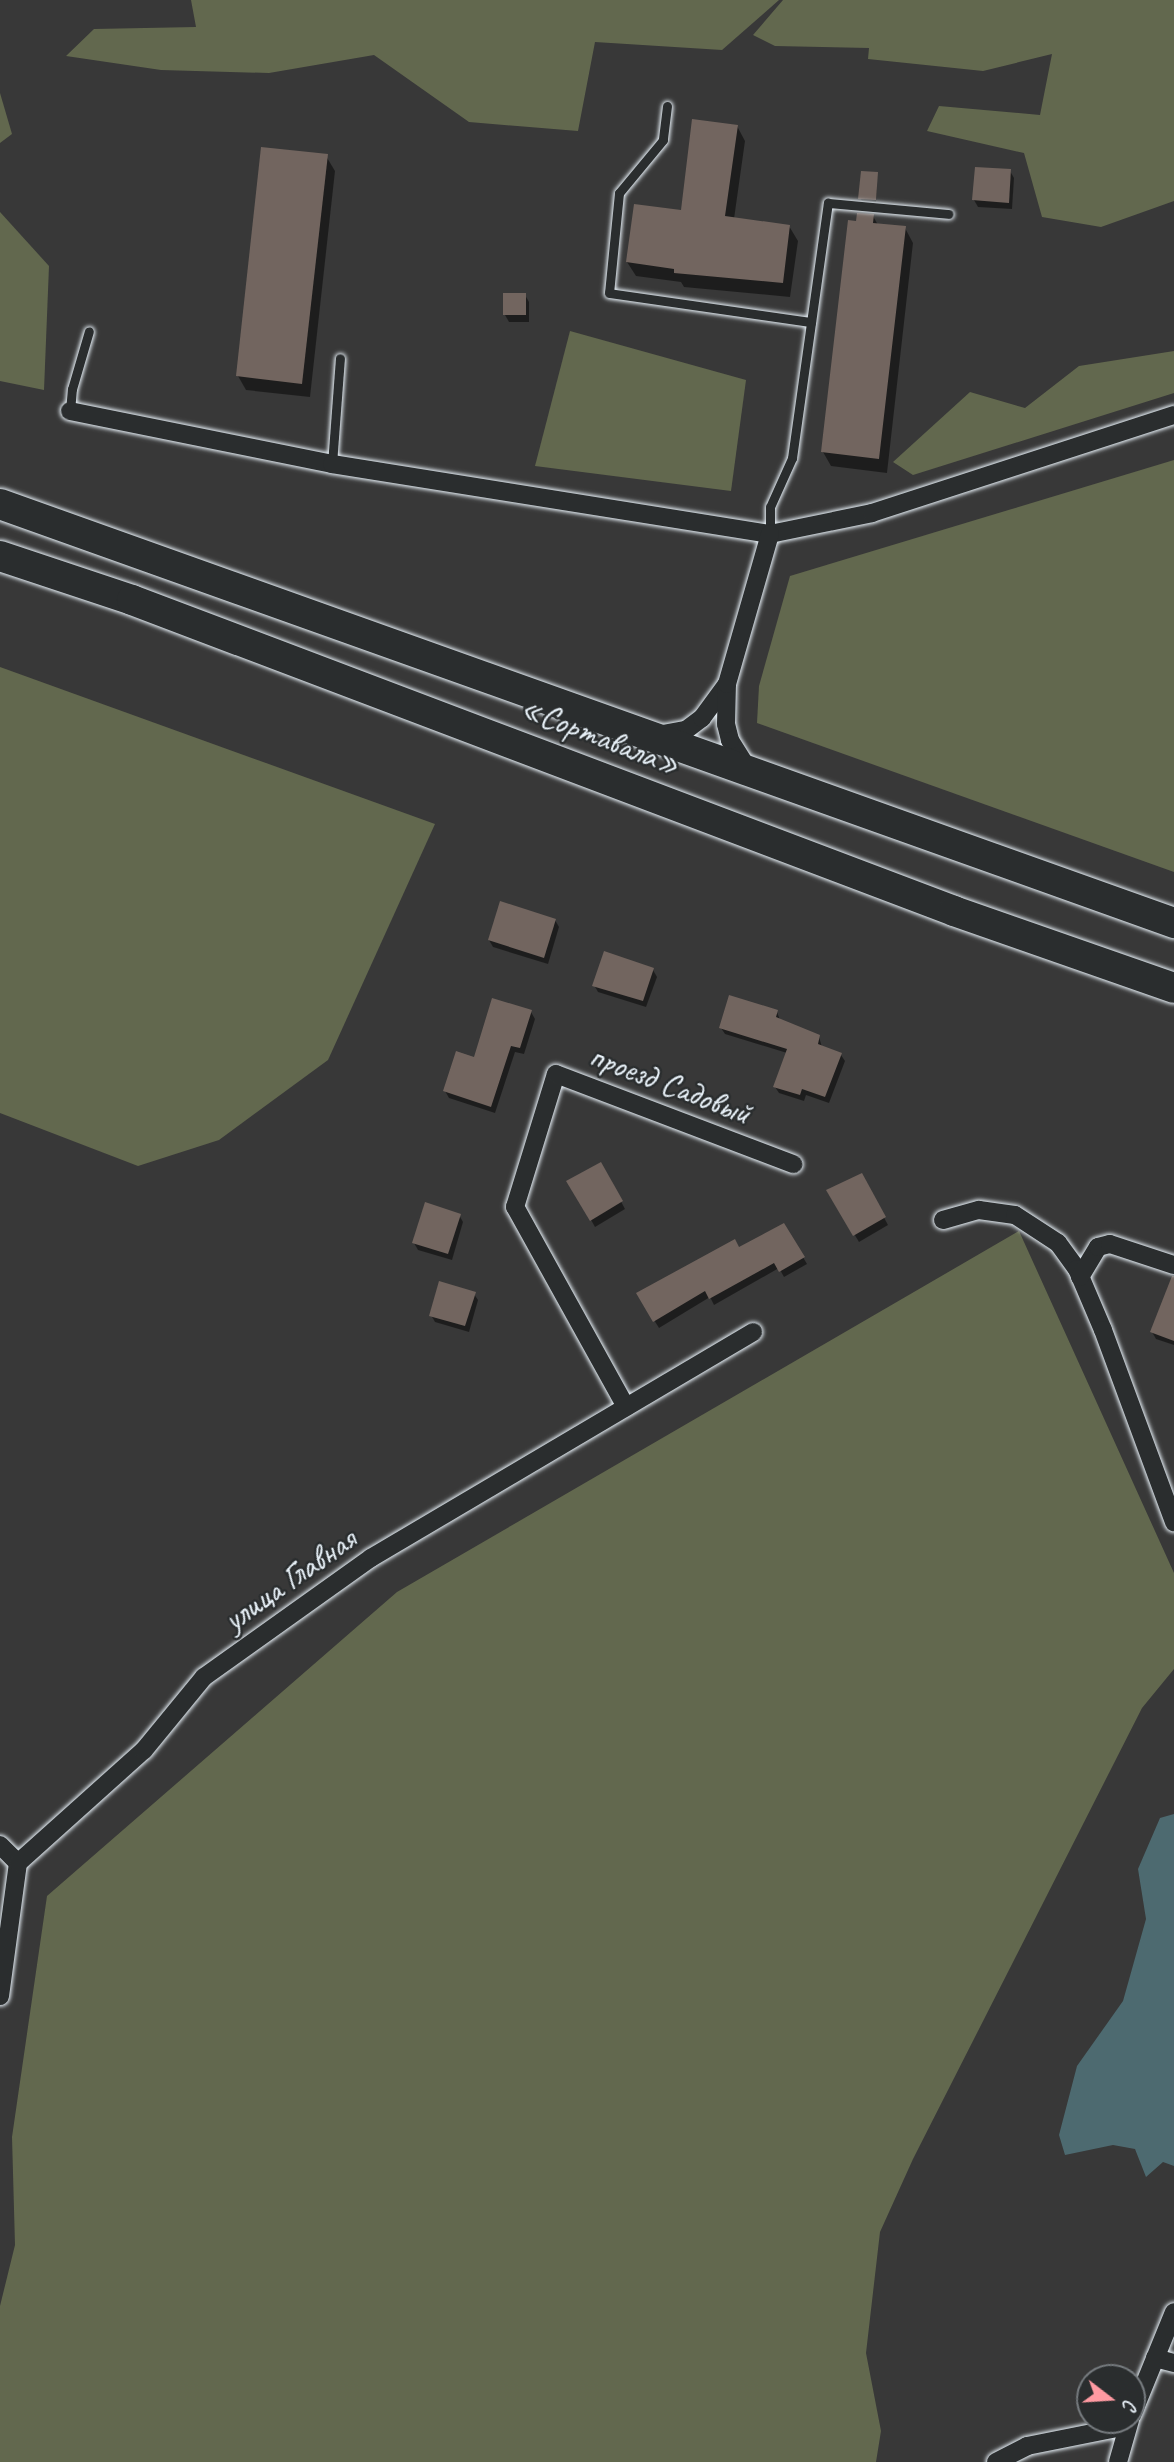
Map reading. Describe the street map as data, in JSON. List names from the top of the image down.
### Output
{
  "streets": {
    "highway": ["«Сортавала»"],
    "street": ["проезд Садовый", "улица Главная"]
  },
  "crossings": [
    ["проезд Садовый", "улица Главная"]
  ],
  "north": "right"
}
